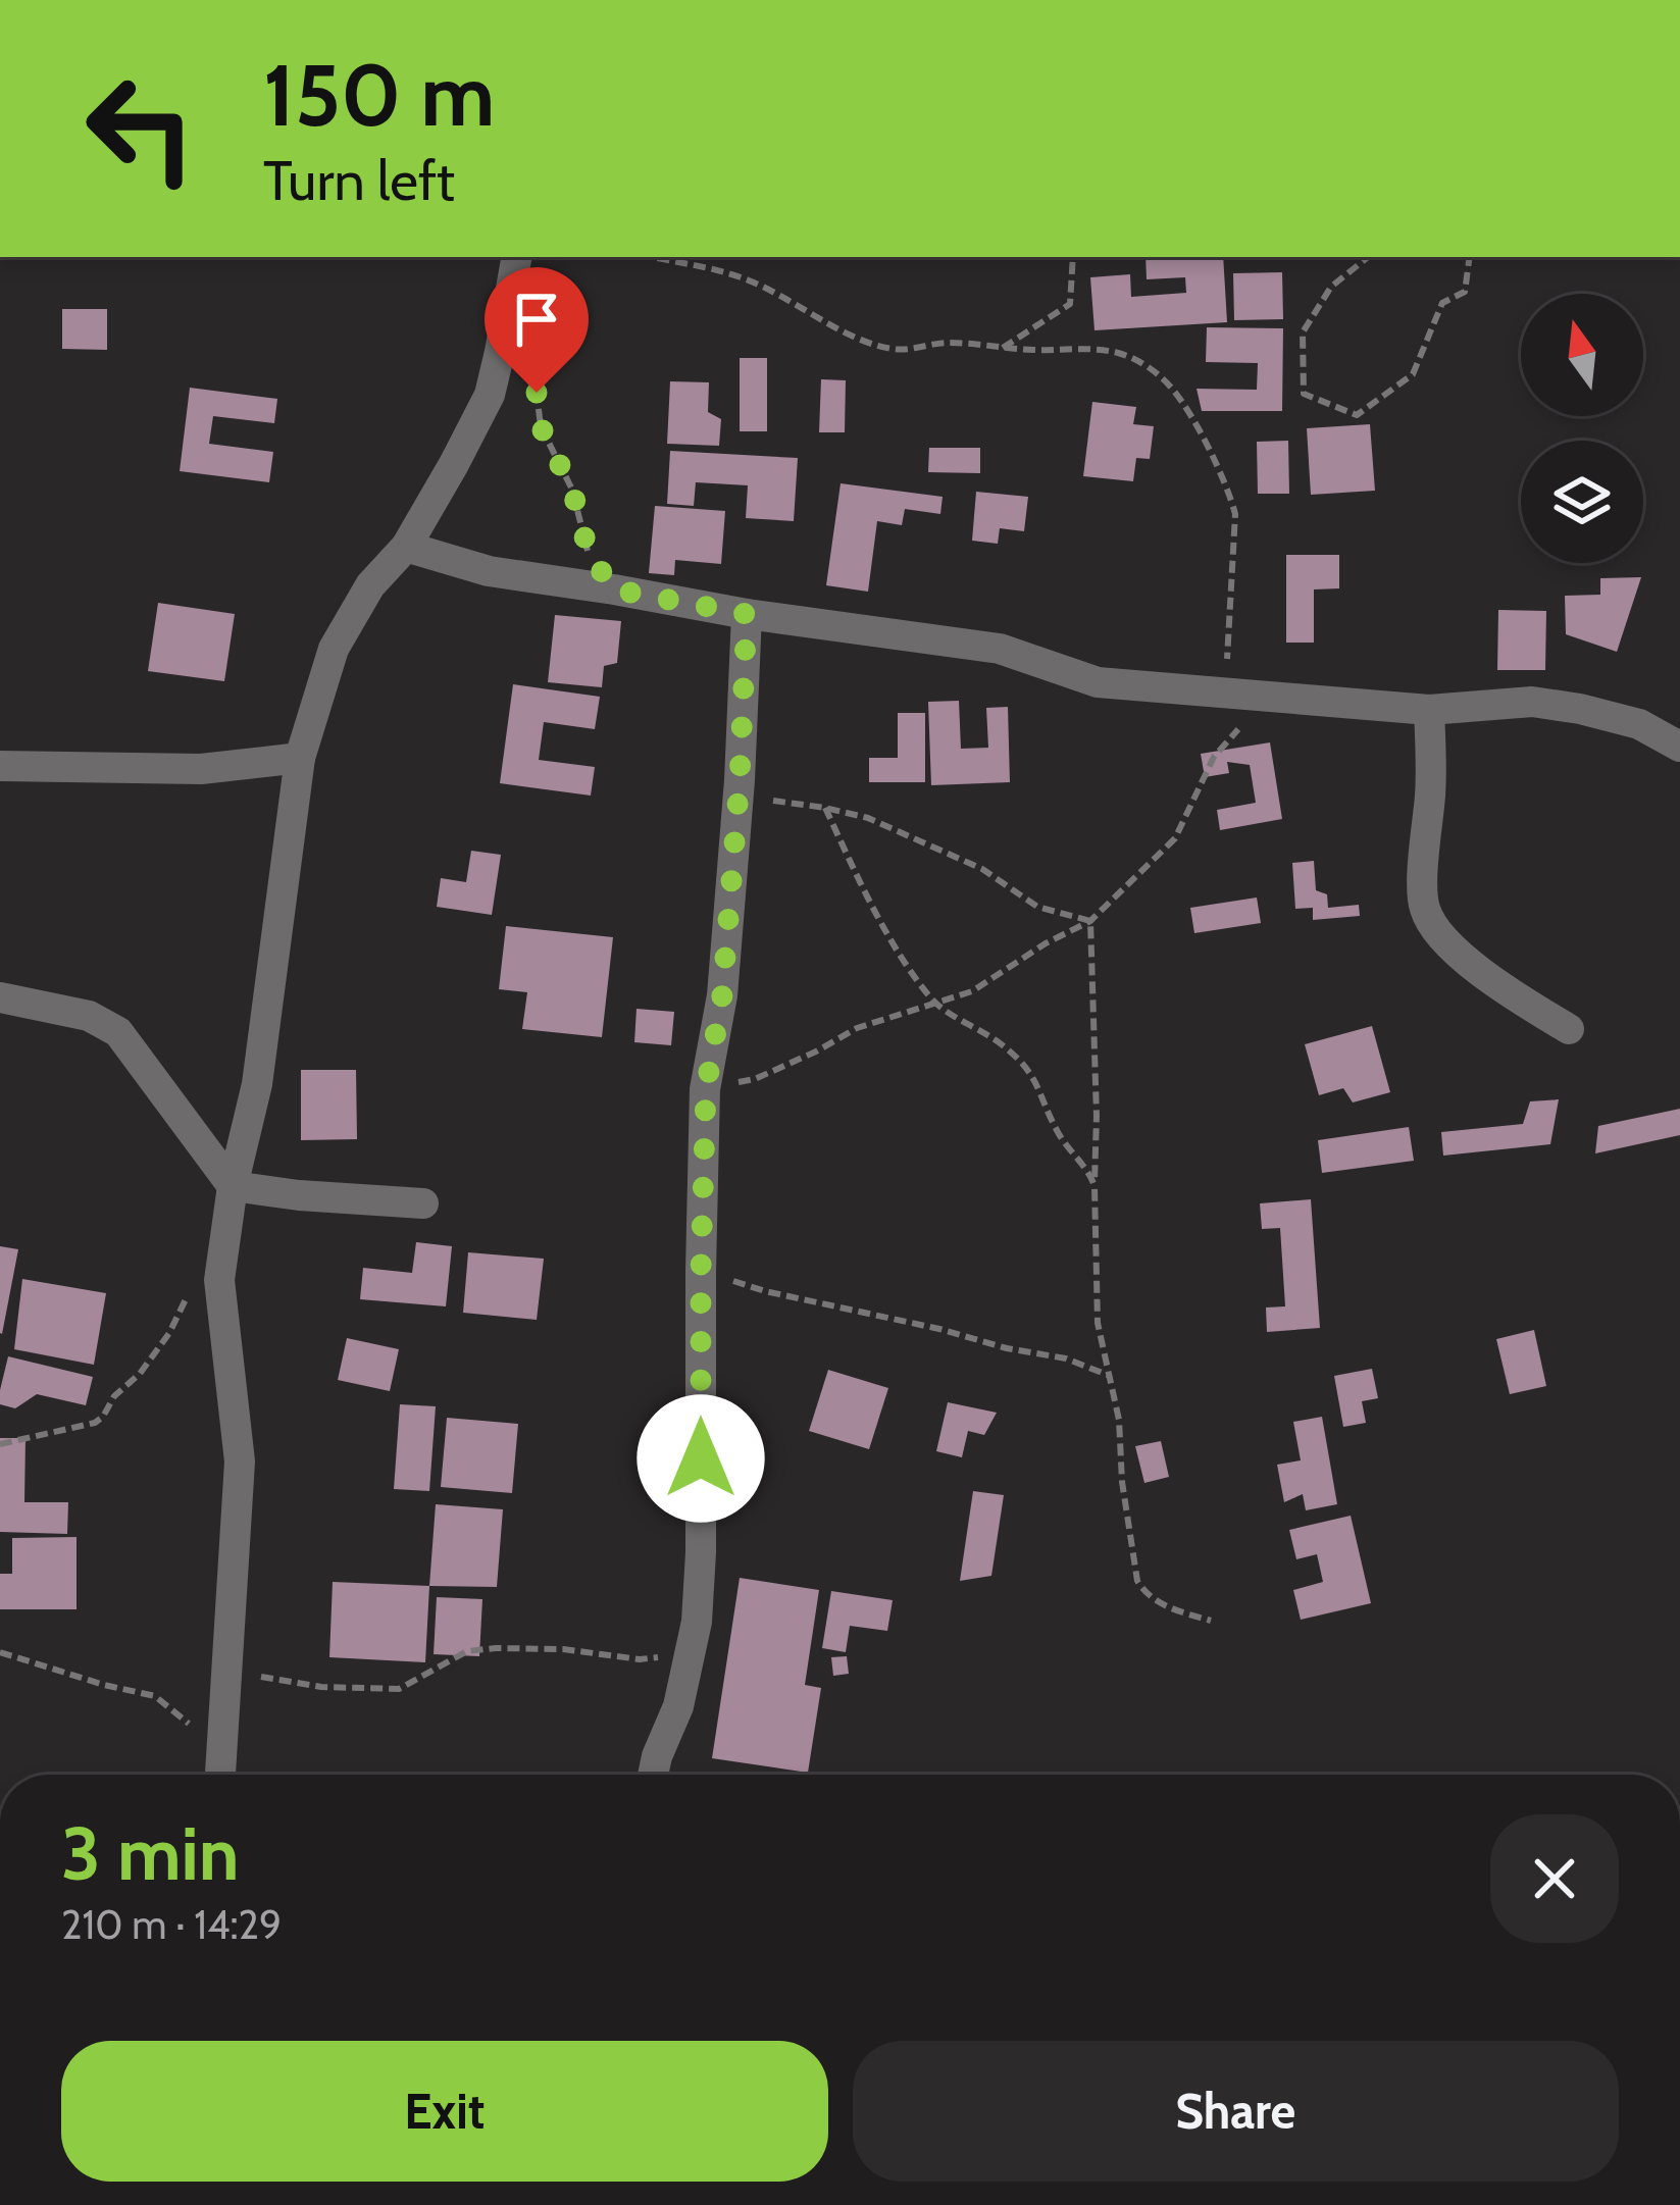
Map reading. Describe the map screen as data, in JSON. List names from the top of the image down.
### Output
{
  "north": "top",
  "page": {
    "turn": ["150 m", "Turn left"],
    "heading": ["3 min", "210 m · 14:29"],
    "buttons": ["Exit", "Share"]
  }
}
